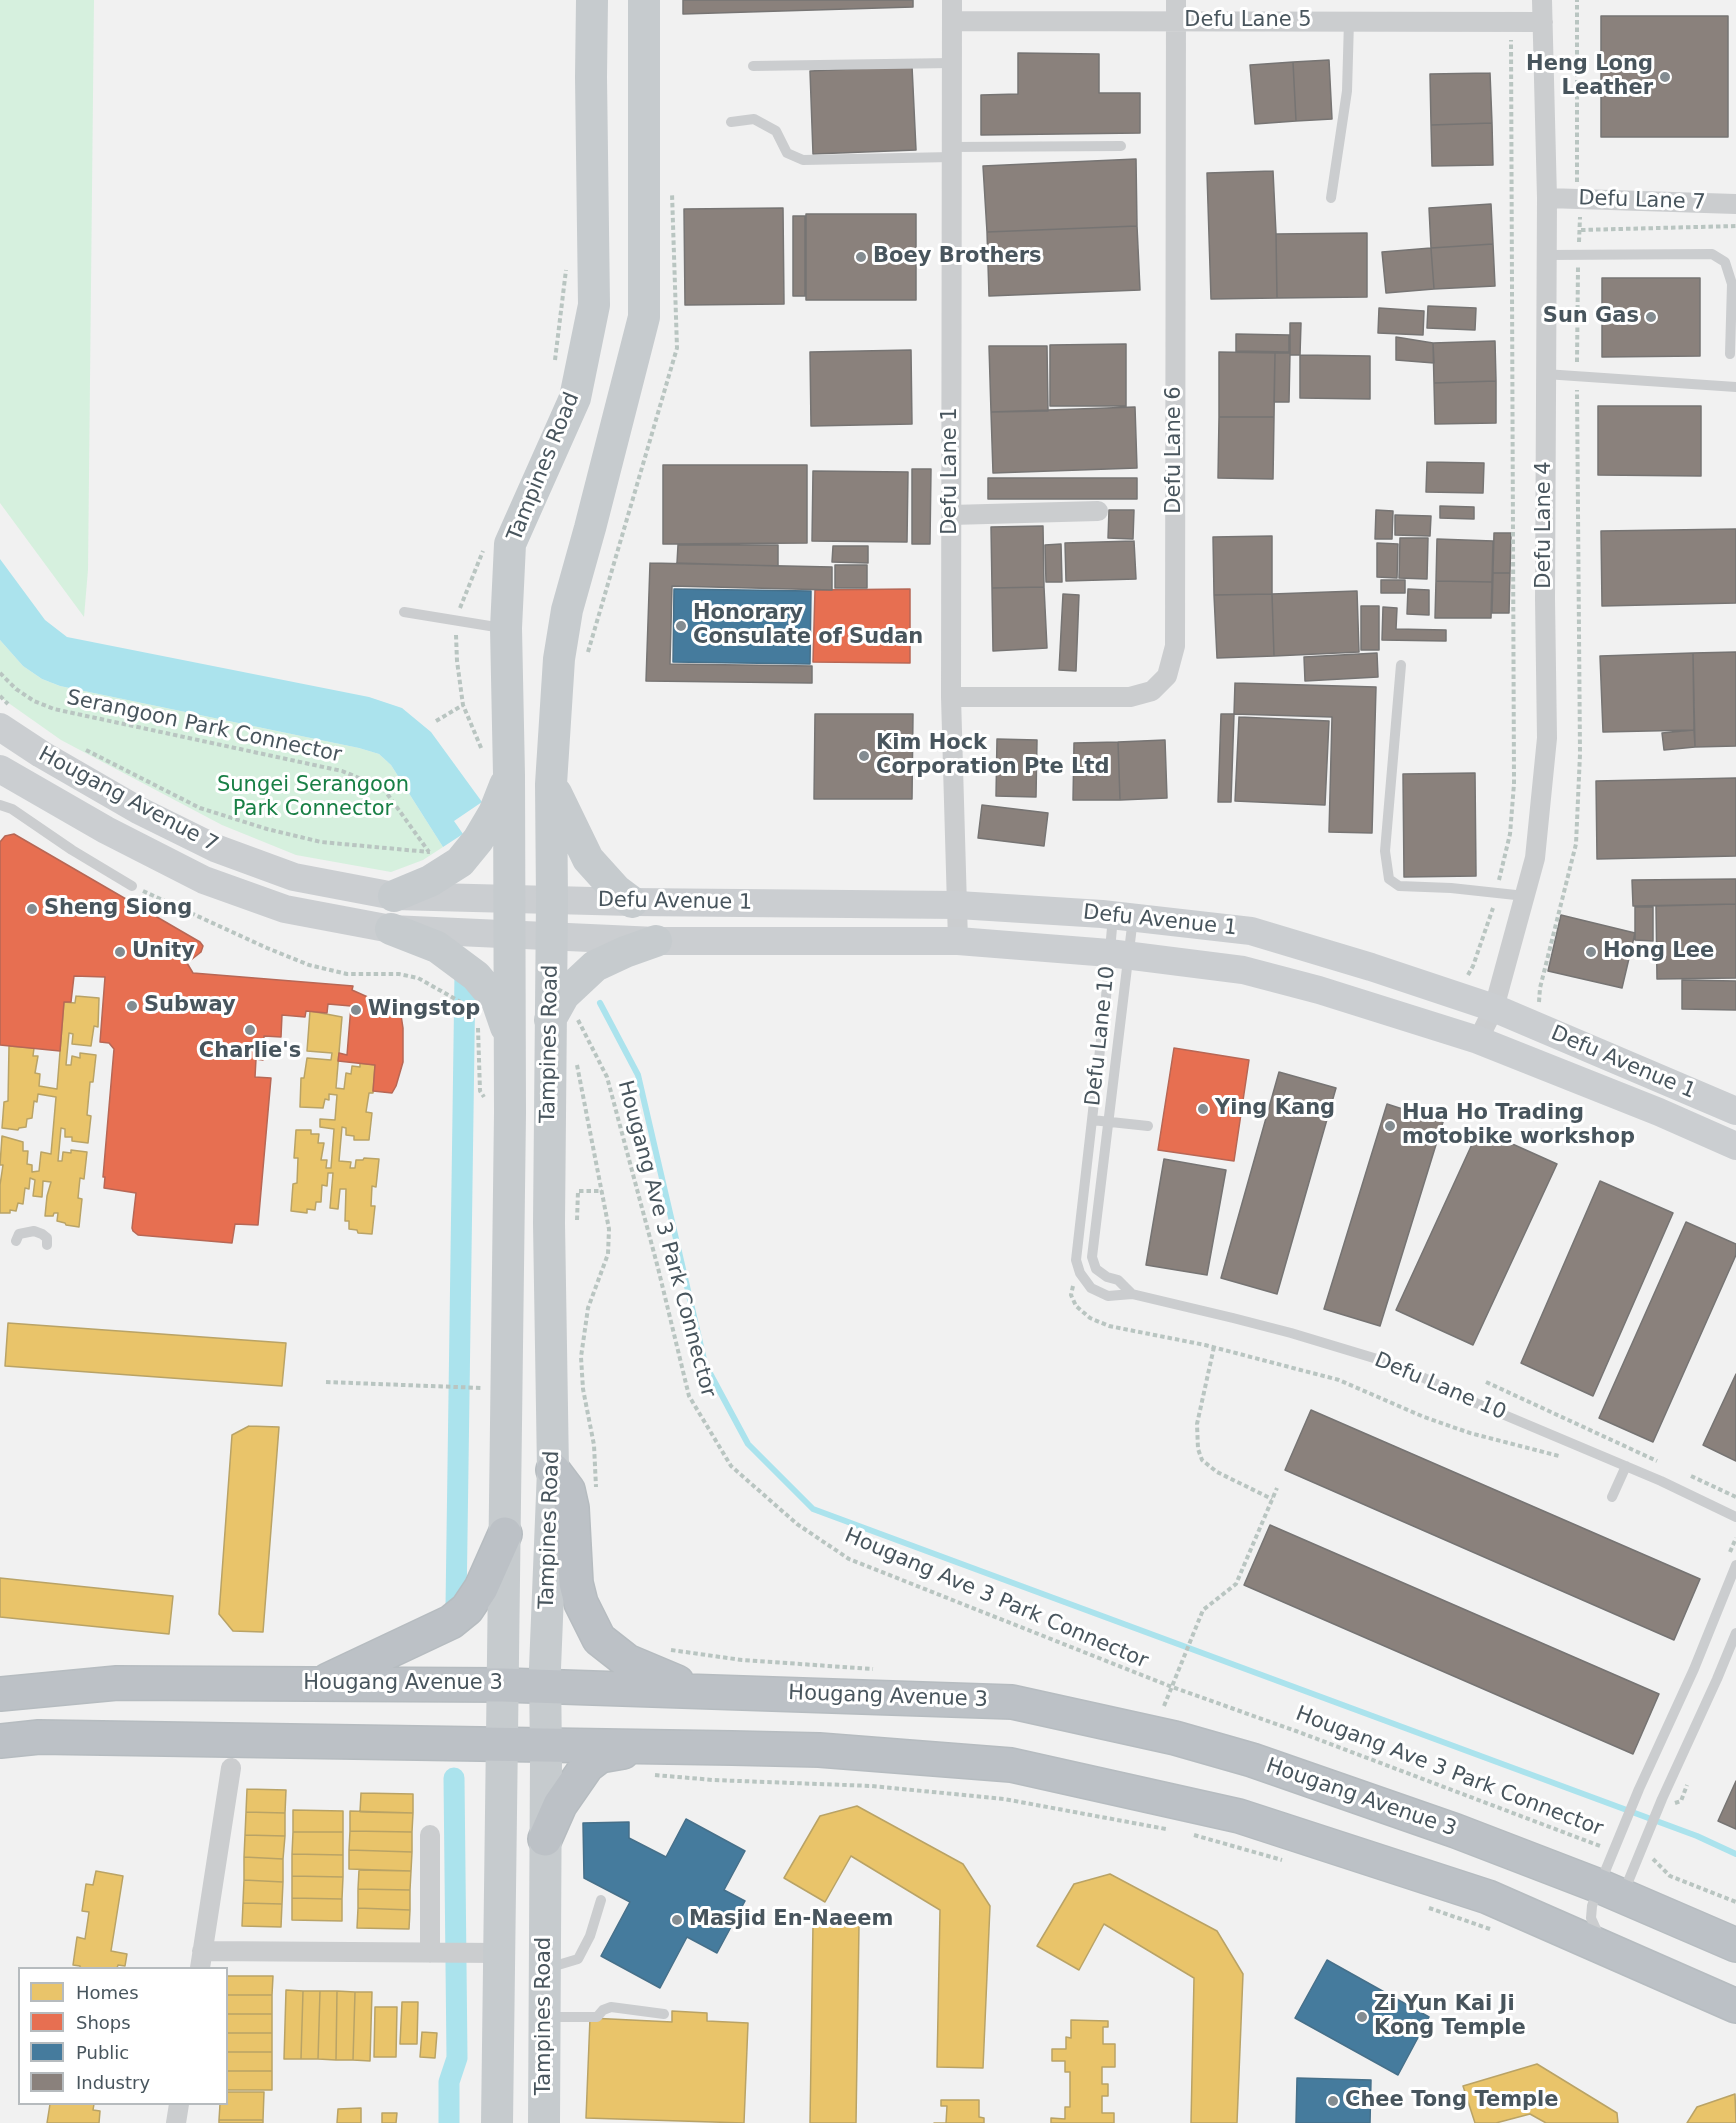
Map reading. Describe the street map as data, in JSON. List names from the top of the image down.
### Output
{
  "streets": {
    "highway": ["Hougang Avenue 3"],
    "main road": ["Tampines Road", "Hougang Avenue 7", "Defu Avenue 1"],
    "street": [
      "Defu Lane 5",
      "Defu Lane 7",
      "Defu Lane 6",
      "Defu Lane 1",
      "Defu Lane 4"
    ],
    "lane": ["Defu Lane 10"],
    "path": ["Serangoon Park Connector", "Hougang Ave 3 Park Connector"]
  },
  "crossings": [
    ["Defu Lane 5", "Defu Lane 6"],
    ["Defu Lane 5", "Defu Lane 1"],
    ["Defu Lane 5", "Defu Lane 4"],
    ["Defu Lane 7", "Defu Lane 4"],
    ["Defu Lane 6", "Defu Lane 1"],
    ["Tampines Road", "Hougang Avenue 7"],
    ["Tampines Road", "Defu Avenue 1"],
    ["Tampines Road", "Hougang Ave 3 Park Connector"],
    ["Tampines Road", "Hougang Avenue 3"],
    ["Defu Lane 1", "Defu Avenue 1"],
    ["Defu Lane 4", "Defu Avenue 1"],
    ["Defu Avenue 1", "Defu Lane 10"]
  ],
  "parks": ["Sungei Serangoon Park Connector"],
  "places": [
    "Heng Long Leather",
    "Boey Brothers",
    "Sun Gas",
    "Honorary Consulate of Sudan",
    "Kim Hock Corporation Pte Ltd",
    "Sheng Siong",
    "Unity",
    "Hong Lee",
    "Subway",
    "Wingstop",
    "Charlie's",
    "Ying Kang",
    "Hua Ho Trading motobike workshop",
    "Masjid En-Naeem",
    "Zi Yun Kai Ji Kong Temple",
    "Chee Tong Temple"
  ],
  "legend": [
    "Homes",
    "Shops",
    "Public",
    "Industry"
  ]
}
